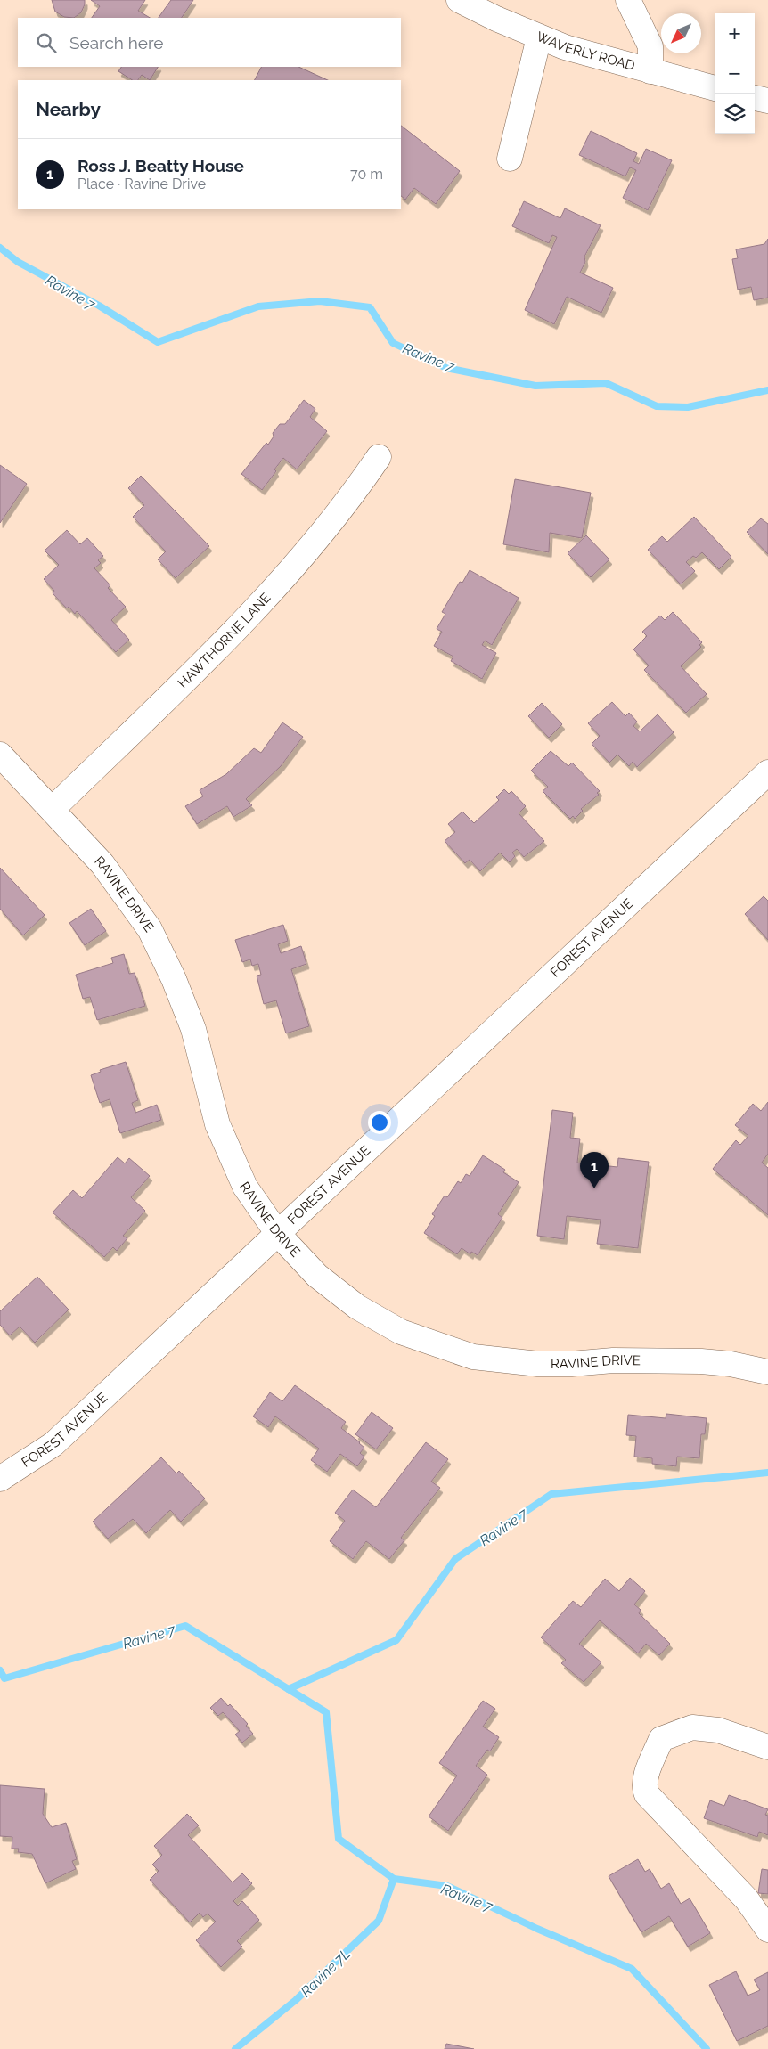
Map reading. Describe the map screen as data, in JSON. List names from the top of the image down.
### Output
{
  "streets": {
    "street": [
      "WAVERLY ROAD",
      "HAWTHORNE LANE",
      "RAVINE DRIVE",
      "FOREST AVENUE"
    ]
  },
  "crossings": [
    ["HAWTHORNE LANE", "RAVINE DRIVE"],
    ["RAVINE DRIVE", "FOREST AVENUE"]
  ],
  "water": ["Ravine 7", "Ravine 7L"],
  "north": "bottom left",
  "page": {
    "map_buttons": ["+", "−"],
    "search": "Search here",
    "heading": "Nearby",
    "list": [
      {
        "mark": "1",
        "name": "Ross J. Beatty House",
        "note": "Place · Ravine Drive",
        "value": "70 m"
      }
    ],
    "pins": "1"
  }
}
